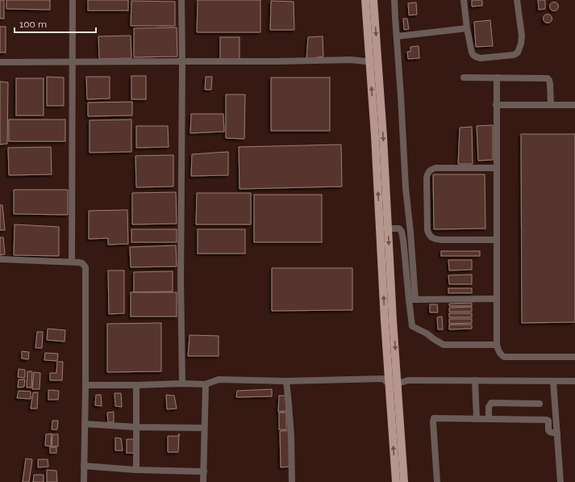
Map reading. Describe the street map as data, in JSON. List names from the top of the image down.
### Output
{
  "scale_bar": "100 m"
}
